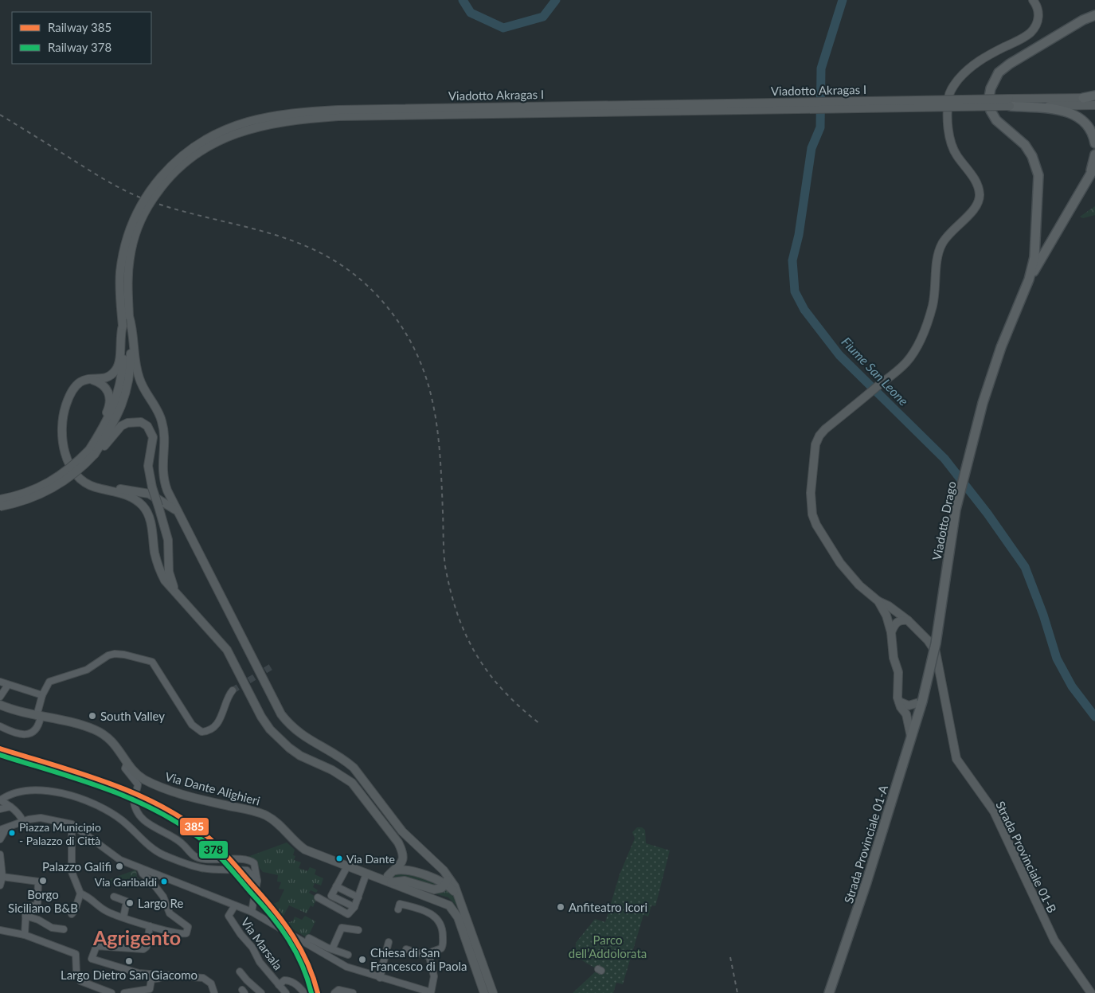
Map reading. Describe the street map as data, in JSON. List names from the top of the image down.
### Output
{
  "streets": {
    "main road": [
      "Viadotto Akragas I",
      "Viadotto Drago",
      "Via Dante Alighieri",
      "Strada Provinciale 01-A",
      "Strada Provinciale 01-B"
    ],
    "street": ["Via Marsala"]
  },
  "crossings": [
    ["Viadotto Drago", "Strada Provinciale 01-A"]
  ],
  "districts": ["Agrigento"],
  "water": ["Fiume San Leone"],
  "parks": ["Parco dell’Addolorata"],
  "places": [
    "South Valley",
    "Piazza Municipio - Palazzo di Città",
    "Via Dante",
    "Palazzo Galifi",
    "Borgo Siciliano B&B",
    "Via Garibaldi",
    "Largo Re",
    "Anfiteatro Icori",
    "Chiesa di San Francesco di Paola",
    "Largo Dietro San Giacomo"
  ],
  "lines": ["rail line 385", "rail line 378"],
  "legend": ["Railway 385", "Railway 378"]
}
